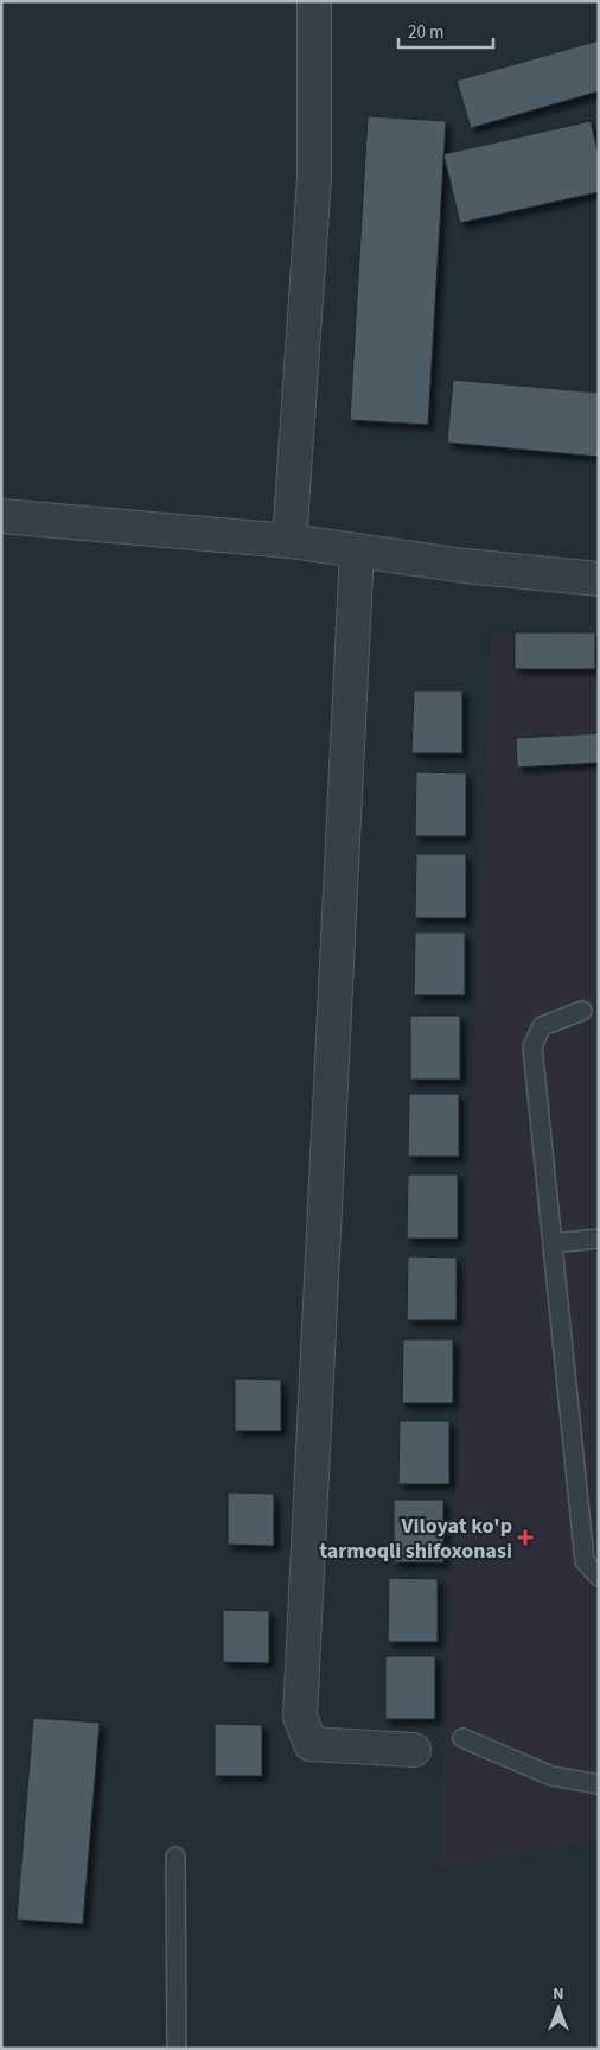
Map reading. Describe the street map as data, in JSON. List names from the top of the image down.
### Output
{
  "places": {
    "health": ["Viloyat ko'p tarmoqli shifoxonasi"]
  },
  "scale_bar": "20 m",
  "north": "top"
}
